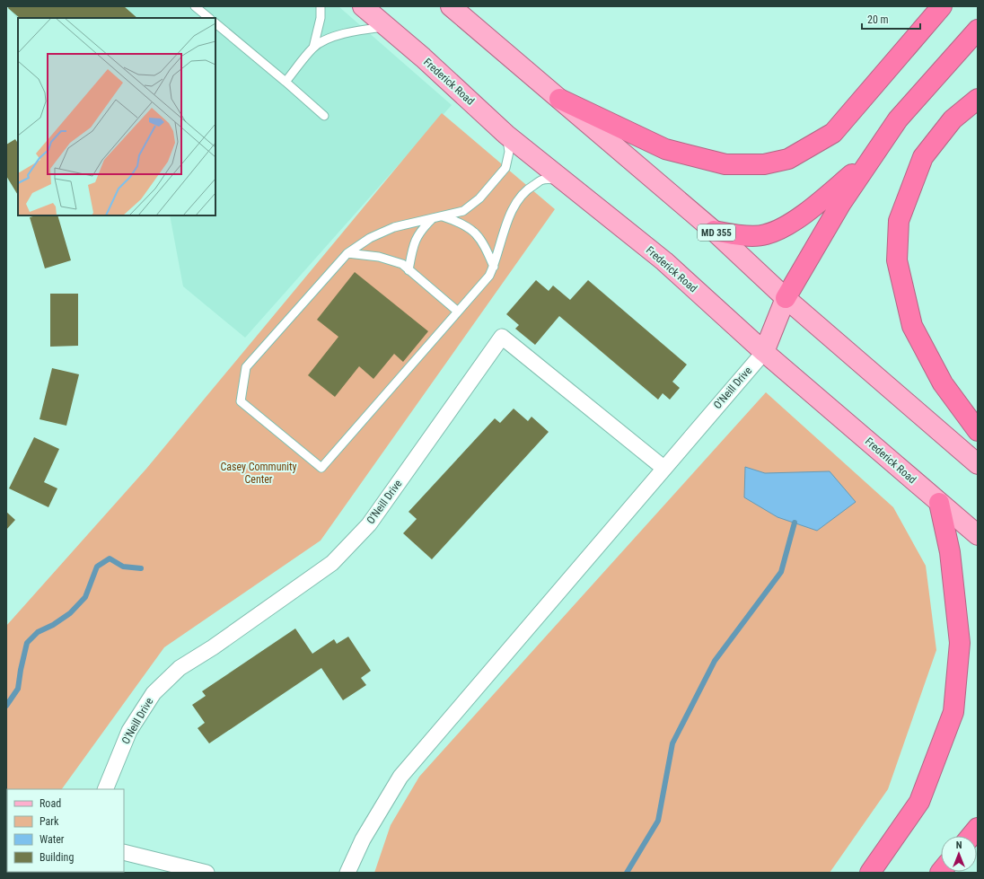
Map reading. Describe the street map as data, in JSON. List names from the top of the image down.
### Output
{
  "streets": {
    "main road": ["Frederick Road", "MD 355", "O'Neill Drive"]
  },
  "crossings": [
    ["Frederick Road", "O'Neill Drive"],
    ["MD 355", "O'Neill Drive"]
  ],
  "parks": ["Casey Community Center"],
  "legend": [
    "Road",
    "Park",
    "Water",
    "Building"
  ],
  "scale_bar": "20 m",
  "north": "top"
}
